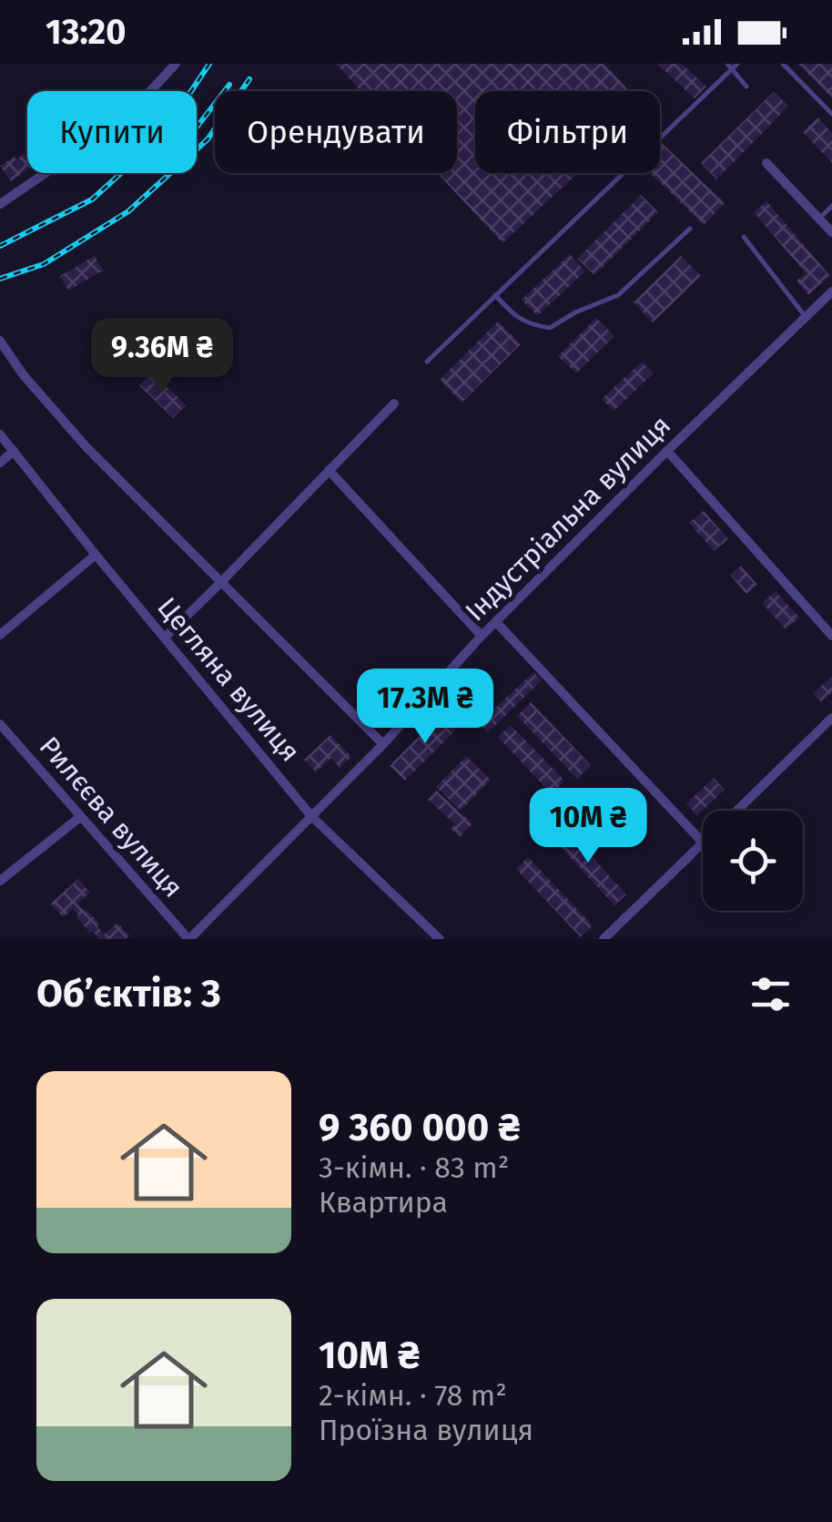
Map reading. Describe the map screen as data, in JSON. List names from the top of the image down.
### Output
{
  "streets": {
    "street": ["Індустріальна вулиця", "Цегляна вулиця", "Рилєєва вулиця"]
  },
  "crossings": [
    ["Індустріальна вулиця", "Цегляна вулиця"],
    ["Індустріальна вулиця", "Рилєєва вулиця"]
  ],
  "page": {
    "status": "13:20",
    "chip": ["Купити", "Орендувати", "Фільтри"],
    "price": ["9.36M ₴", "17.3M ₴", "10M ₴"],
    "heading": "Об’єктів: 3",
    "list": [
      {
        "name": "9 360 000 ₴",
        "note": "3-кімн. · 83 m² · Квартира"
      },
      {
        "name": "10M ₴",
        "note": "2-кімн. · 78 m² · Проїзна вулиця"
      }
    ]
  }
}
